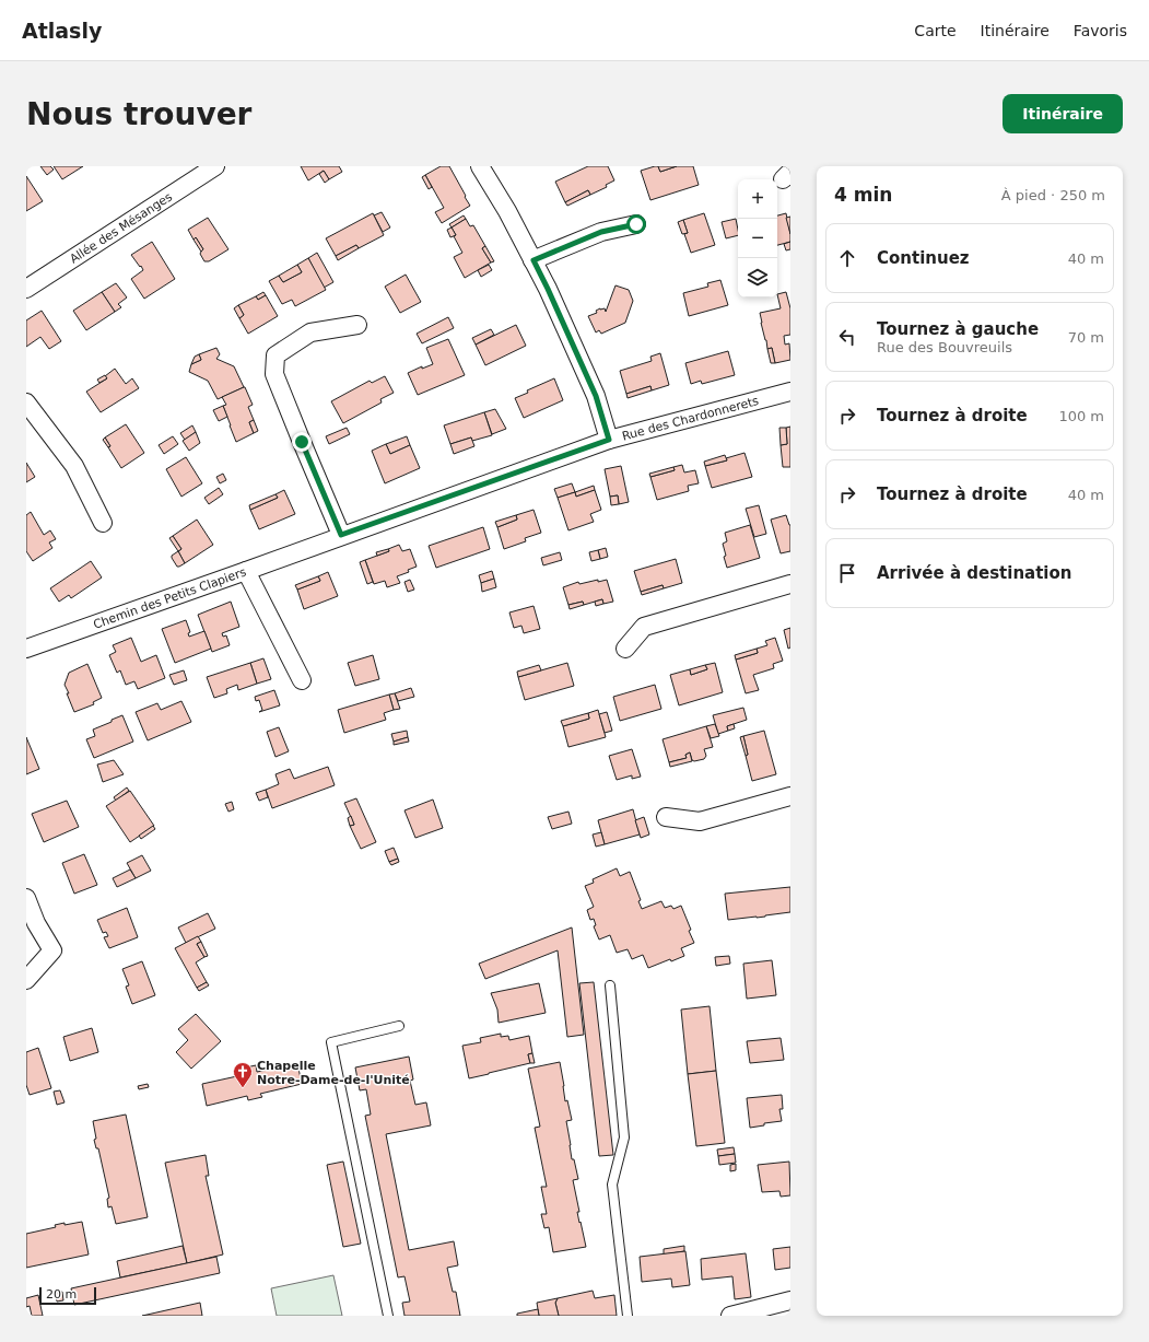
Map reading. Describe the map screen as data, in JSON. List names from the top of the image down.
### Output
{
  "streets": {
    "street": ["Allée des Mésanges", "Rue des Chardonnerets", "Chemin des Petits Clapiers"]
  },
  "crossings": [
    ["Rue des Chardonnerets", "Chemin des Petits Clapiers"]
  ],
  "places": {
    "church": ["Chapelle Notre-Dame-de-l'Unité"]
  },
  "scale_bar": "20 m",
  "page": {
    "header": "Atlasly",
    "nav": ["Carte", "Itinéraire", "Favoris"],
    "buttons": "Itinéraire",
    "title": "Nous trouver",
    "heading": ["4 min", "À pied · 250 m"],
    "map_buttons": ["+", "−"],
    "list": [
      ["Continuez", "40 m"],
      ["Tournez à gauche", "Rue des Bouvreuils", "70 m"],
      ["Tournez à droite", "100 m"],
      ["Tournez à droite", "40 m"],
      "Arrivée à destination"
    ],
    "scale": "20 m"
  }
}
